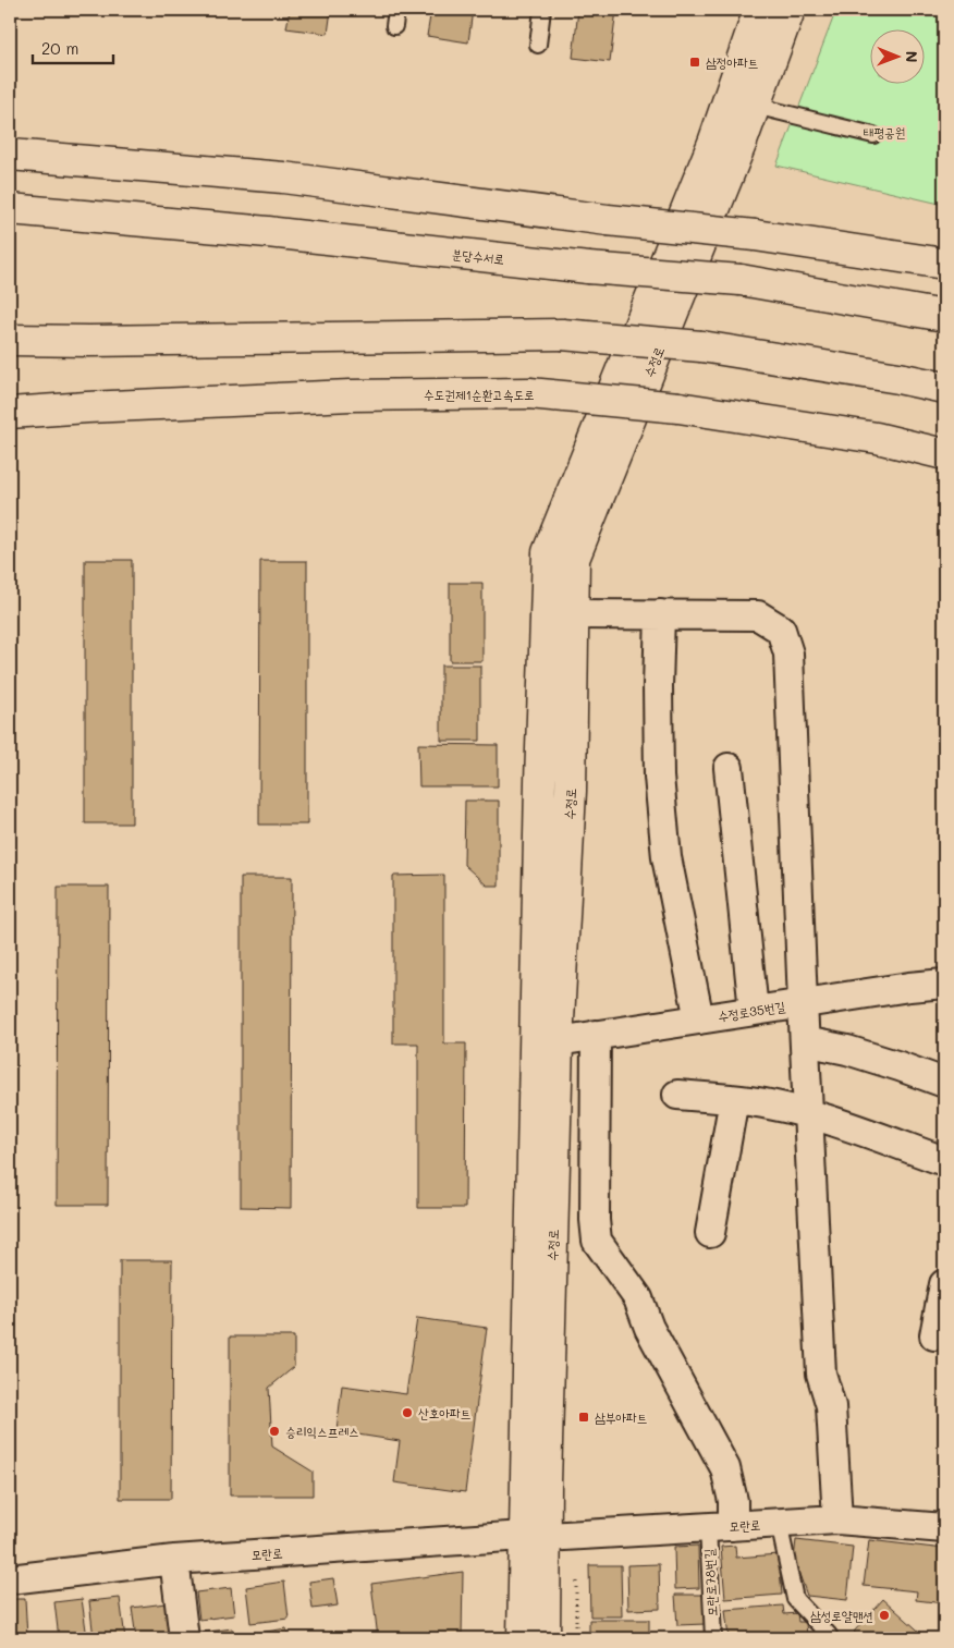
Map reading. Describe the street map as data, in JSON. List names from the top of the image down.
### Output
{
  "streets": {
    "main road": ["분당수서로", "수정로", "수도권제1순환고속도로"],
    "street": ["수정로35번길", "모란로"],
    "lane": ["모란로78번길"]
  },
  "crossings": [
    ["수정로", "수정로35번길"],
    ["수정로", "모란로"],
    ["모란로", "모란로78번길"]
  ],
  "parks": ["태평공원"],
  "places": {
    "transit": ["삼정아파트", "삼부아파트"],
    "other": ["산호아파트", "승리익스프레스", "삼성로얄맨션"]
  },
  "scale_bar": "20 m",
  "north": "right"
}
